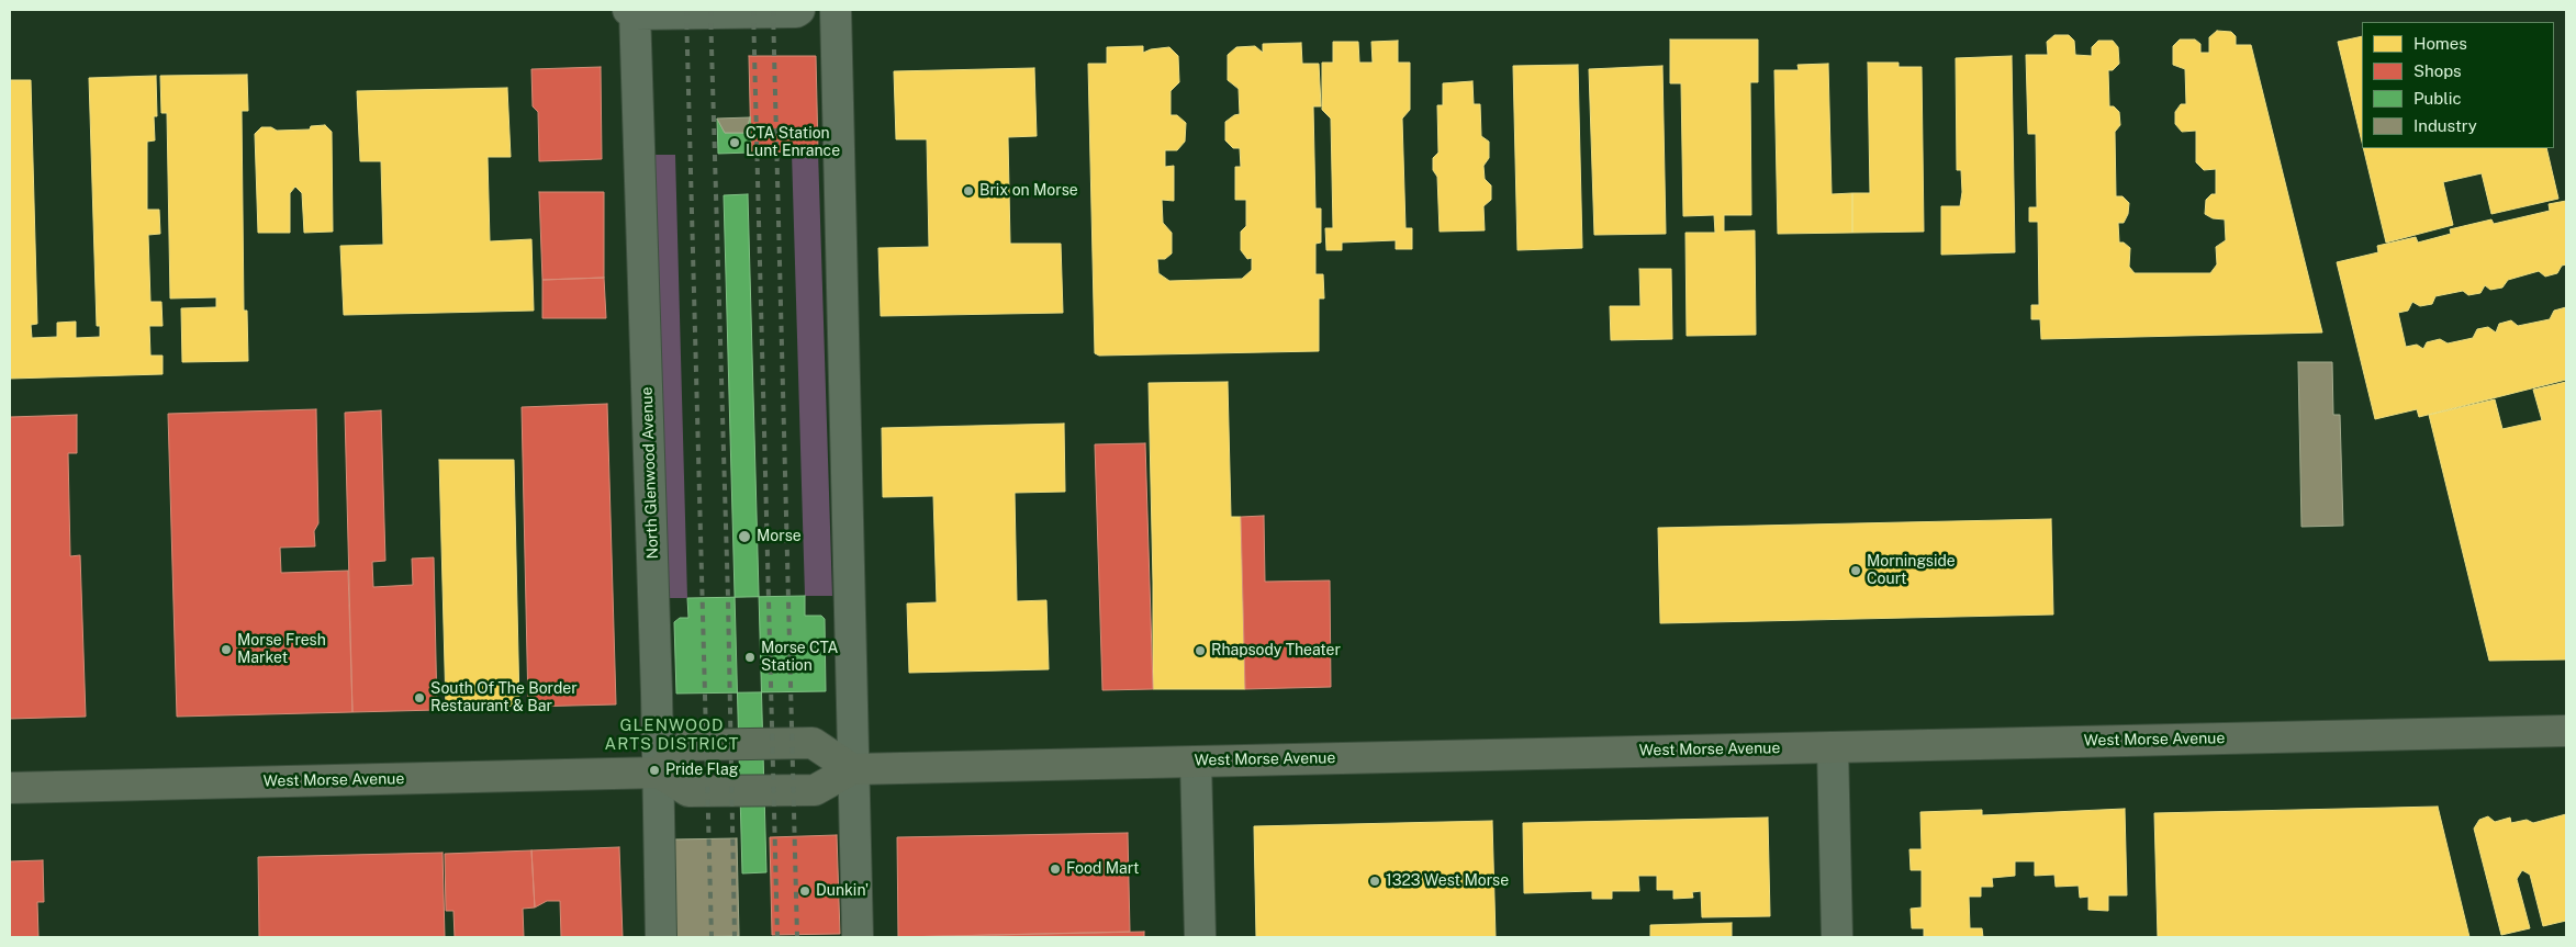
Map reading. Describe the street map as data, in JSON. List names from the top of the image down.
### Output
{
  "streets": {
    "street": ["North Glenwood Avenue", "West Morse Avenue"]
  },
  "crossings": [
    ["North Glenwood Avenue", "West Morse Avenue"]
  ],
  "districts": ["GLENWOOD ARTS DISTRICT"],
  "places": [
    "CTA Station Lunt Enrance",
    "Brix on Morse",
    "Morse",
    "Morningside Court",
    "Morse Fresh Market",
    "Rhapsody Theater",
    "Morse CTA Station",
    "South Of The Border Restaurant & Bar",
    "Pride Flag",
    "Food Mart",
    "1323 West Morse",
    "Dunkin'"
  ],
  "legend": [
    "Homes",
    "Shops",
    "Public",
    "Industry"
  ]
}
